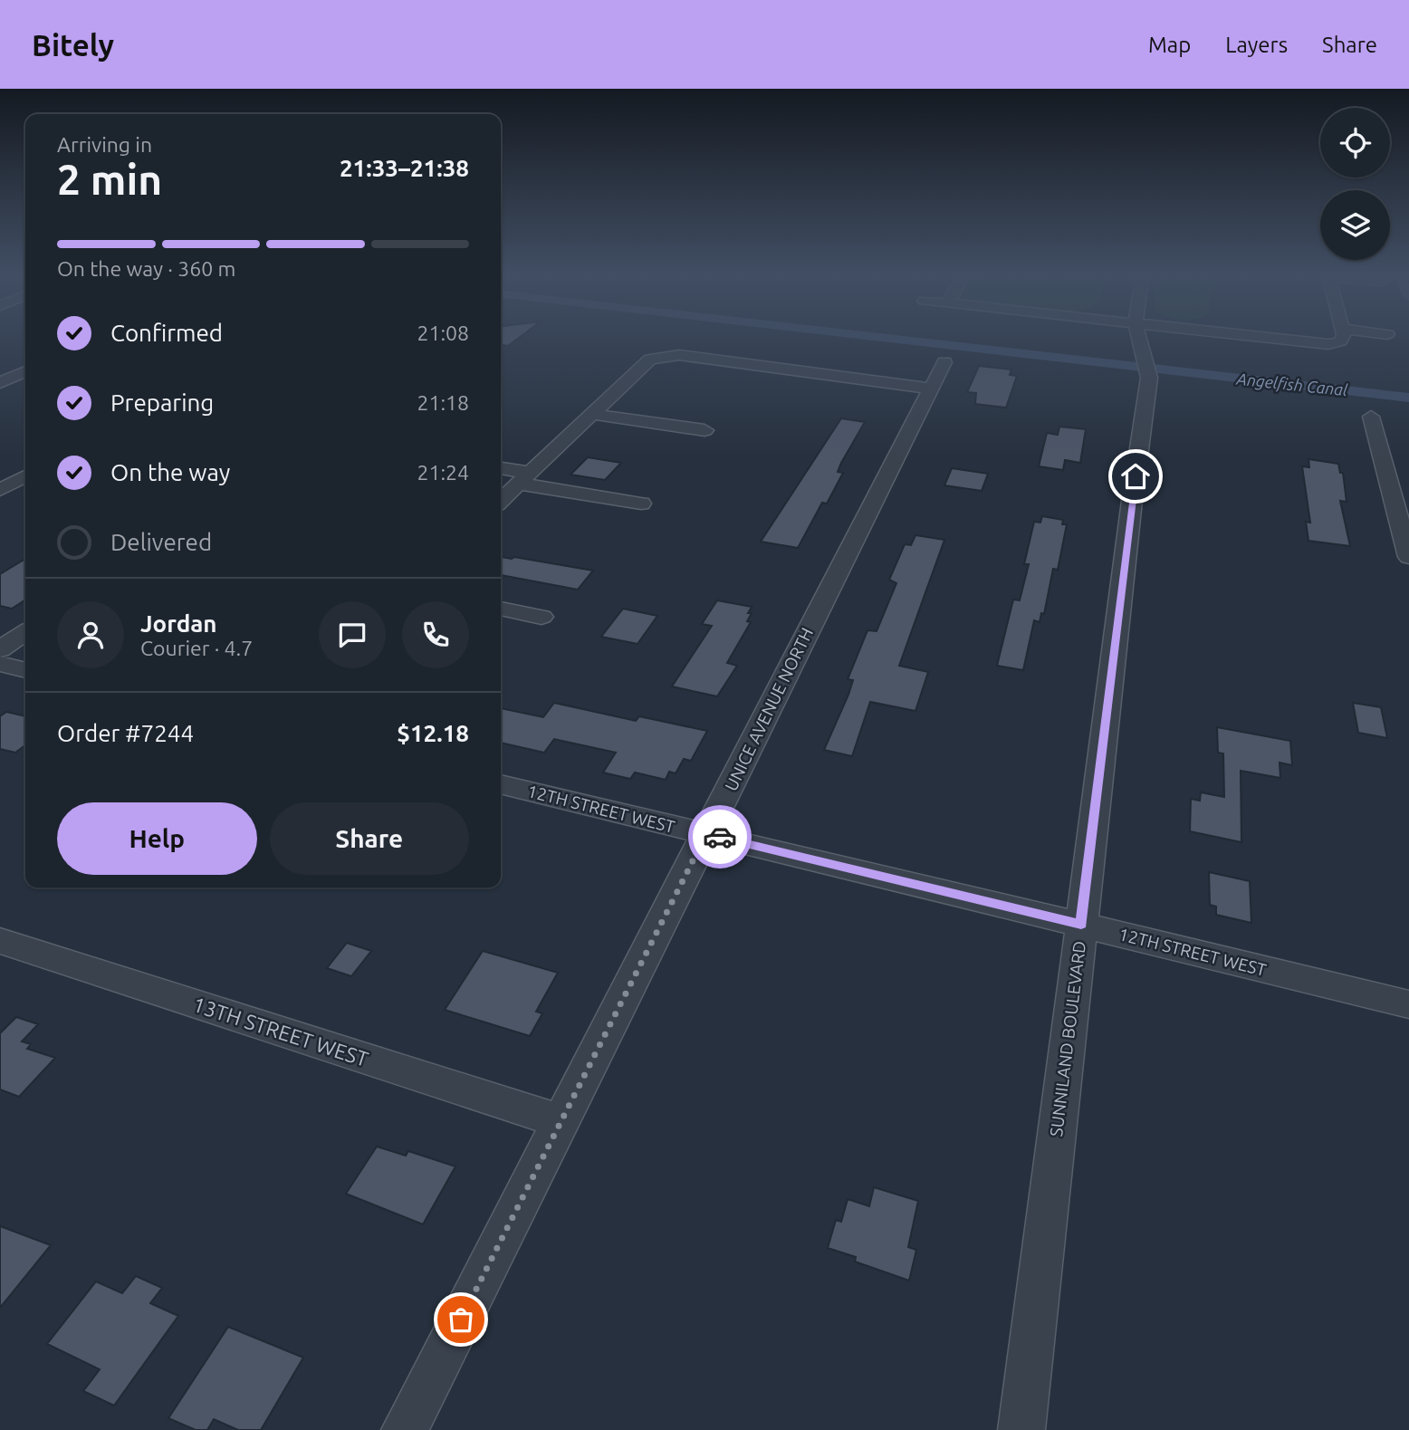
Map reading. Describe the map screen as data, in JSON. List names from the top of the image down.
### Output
{
  "streets": {
    "street": [
      "UNICE AVENUE NORTH",
      "12TH STREET WEST",
      "13TH STREET WEST",
      "SUNNILAND BOULEVARD"
    ]
  },
  "crossings": [
    ["UNICE AVENUE NORTH", "12TH STREET WEST"],
    ["UNICE AVENUE NORTH", "13TH STREET WEST"],
    ["12TH STREET WEST", "SUNNILAND BOULEVARD"]
  ],
  "water": ["Angelfish Canal"],
  "page": {
    "header": "Bitely",
    "nav": ["Map", "Layers", "Share"],
    "heading": ["2 min", "Arriving in", "21:33–21:38"],
    "panel": [
      "Jordan",
      "Courier · 4.7",
      "Order #7244",
      "$12.18"
    ],
    "bar": "On the way · 360 m",
    "list": [
      ["Confirmed", "21:08"],
      ["Preparing", "21:18"],
      ["On the way", "21:24"],
      "Delivered"
    ],
    "buttons": ["Help", "Share"]
  }
}
